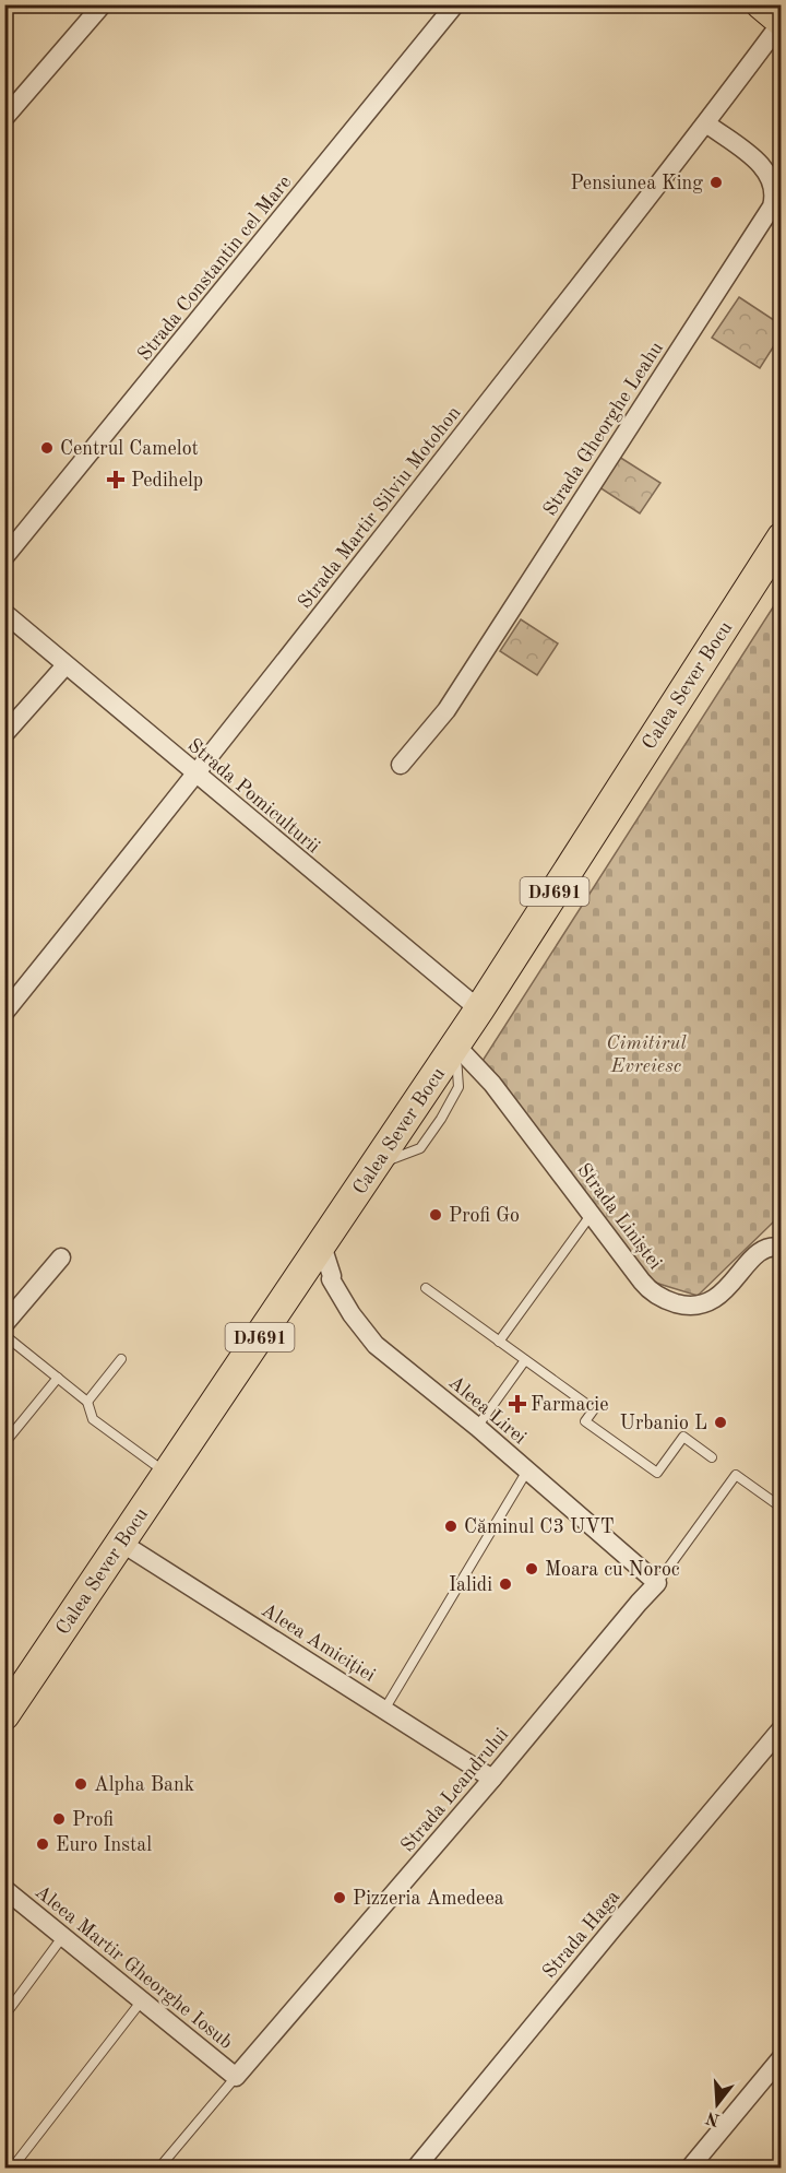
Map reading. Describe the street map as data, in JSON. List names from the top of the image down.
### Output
{
  "streets": {
    "main road": ["Calea Sever Bocu", "DJ691"],
    "street": [
      "Strada Constantin cel Mare",
      "Strada Gheorghe Leahu",
      "Strada Martir Silviu Motohon",
      "Strada Pomiculturii",
      "Strada Liniștei",
      "Aleea Lirei",
      "Aleea Amiciției",
      "Strada Leandrului",
      "Strada Haga",
      "Aleea Martir Gheorghe Iosub"
    ]
  },
  "crossings": [
    ["Strada Gheorghe Leahu", "Strada Martir Silviu Motohon"],
    ["Strada Martir Silviu Motohon", "Strada Pomiculturii"],
    ["Calea Sever Bocu", "Strada Pomiculturii"],
    ["Calea Sever Bocu", "Strada Liniștei"],
    ["Calea Sever Bocu", "Aleea Lirei"],
    ["Calea Sever Bocu", "Aleea Amiciției"],
    ["Aleea Lirei", "Strada Leandrului"],
    ["Aleea Amiciției", "Strada Leandrului"],
    ["Strada Leandrului", "Aleea Martir Gheorghe Iosub"]
  ],
  "parks": ["Cimitirul Evreiesc"],
  "places": {
    "other": [
      "Pensiunea King",
      "Centrul Camelot",
      "Profi Go",
      "Urbanio L",
      "Căminul C3 UVT",
      "Moara cu Noroc",
      "Ialidi",
      "Alpha Bank",
      "Profi",
      "Euro Instal",
      "Pizzeria Amedeea"
    ],
    "health": ["Pedihelp", "Farmacie"]
  },
  "north": "bottom"
}
